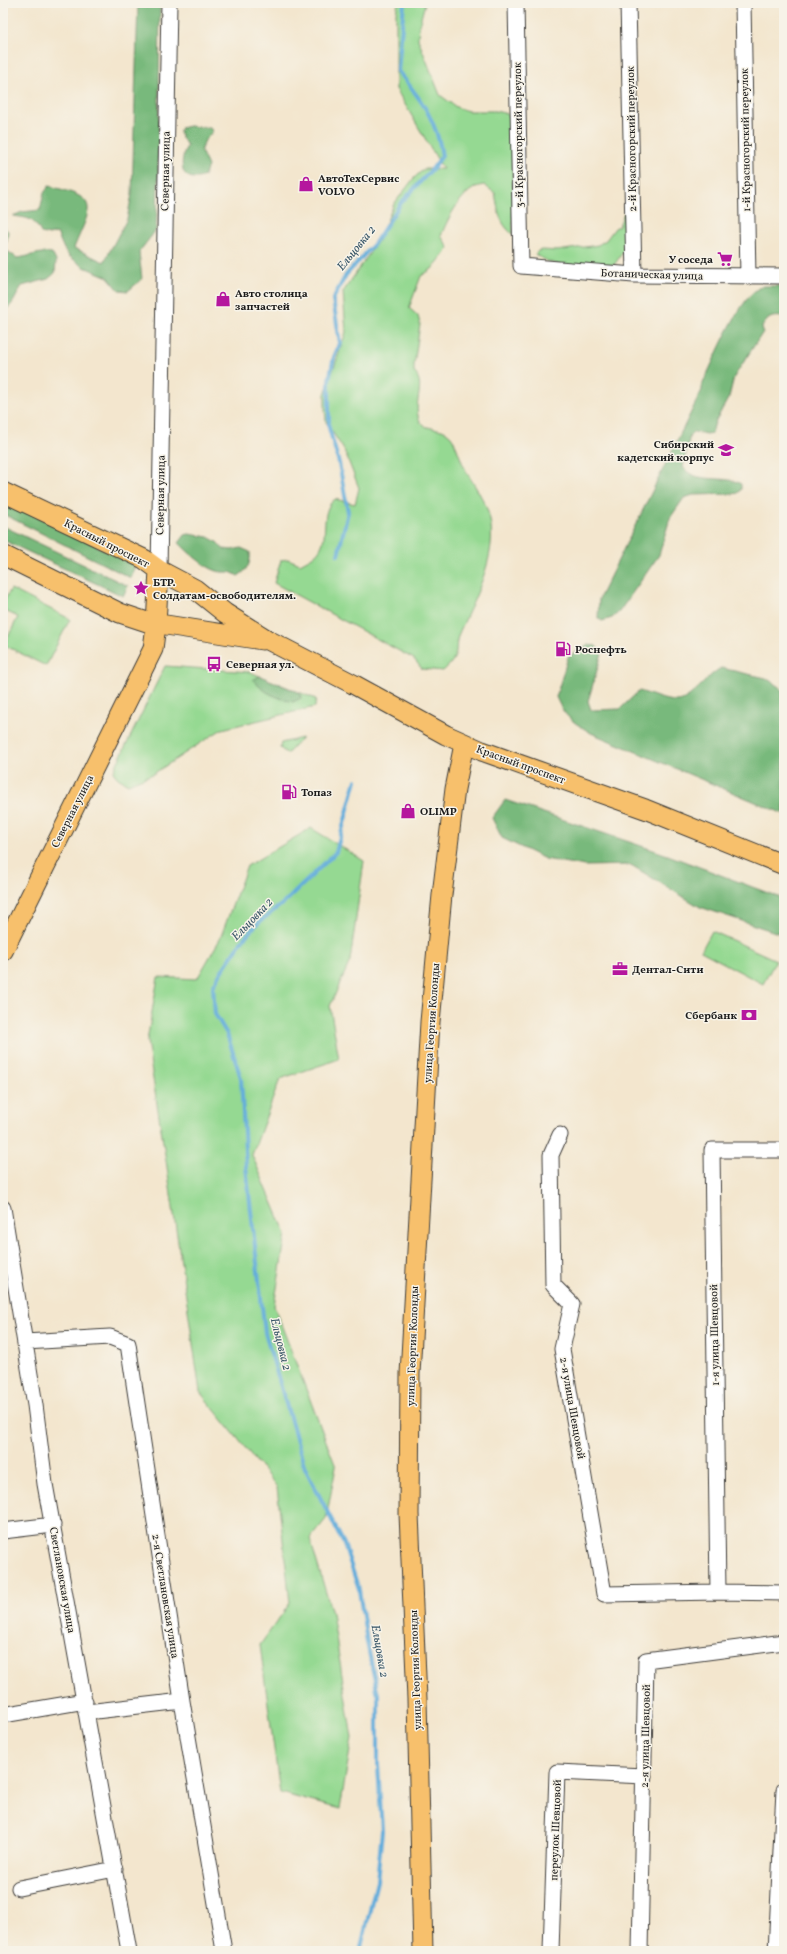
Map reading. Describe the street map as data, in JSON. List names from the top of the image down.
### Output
{
  "streets": {
    "main road": ["Северная улица", "Красный проспект", "улица Георгия Колонды"],
    "street": [
      "3-й Красногорский переулок",
      "2-й Красногорский переулок",
      "1-й Красногорский переулок",
      "Ботаническая улица",
      "1-я улица Шевцовой",
      "2-я улица Шевцовой",
      "Светлановская улица",
      "2-я Светлановская улица",
      "переулок Шевцовой"
    ]
  },
  "crossings": [
    ["3-й Красногорский переулок", "Ботаническая улица"],
    ["2-й Красногорский переулок", "Ботаническая улица"],
    ["1-й Красногорский переулок", "Ботаническая улица"],
    ["Северная улица", "Красный проспект"],
    ["Красный проспект", "улица Георгия Колонды"],
    ["1-я улица Шевцовой", "2-я улица Шевцовой"],
    ["2-я улица Шевцовой", "переулок Шевцовой"],
    ["Светлановская улица", "2-я Светлановская улица"]
  ],
  "water": ["Ельцовка 2"],
  "places": {
    "shop": ["АвтоТехСервис VOLVO", "Авто столица запчастей", "OLIMP"],
    "supermarket": ["У соседа"],
    "school or university": ["Сибирский кадетский корпус"],
    "place": ["БТР. Солдатам-освободителям."],
    "fuel station": ["Роснефть", "Топаз"],
    "bus stop": ["Северная ул."],
    "office": ["Дентал-Сити"],
    "bank": ["Сбербанк"]
  }
}
